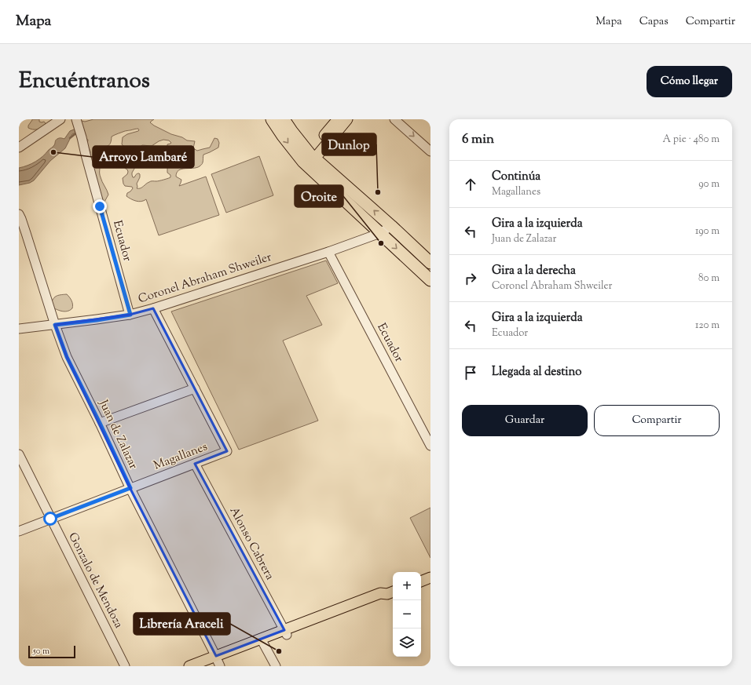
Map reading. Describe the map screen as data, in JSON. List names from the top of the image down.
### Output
{
  "streets": {
    "street": [
      "Ecuador",
      "Coronel Abraham Shweiler",
      "Juan de Zalazar",
      "Magallanes",
      "Alonso Cabrera",
      "Gonzalo de Mendoza"
    ]
  },
  "crossings": [
    ["Ecuador", "Coronel Abraham Shweiler"],
    ["Coronel Abraham Shweiler", "Juan de Zalazar"],
    ["Juan de Zalazar", "Magallanes"],
    ["Magallanes", "Alonso Cabrera"],
    ["Magallanes", "Gonzalo de Mendoza"]
  ],
  "places": [
    "Arroyo Lambaré",
    "Dunlop",
    "Oroite",
    "Librería Araceli"
  ],
  "scale_bar": "50 m",
  "page": {
    "header": "Mapa",
    "nav": ["Mapa", "Capas", "Compartir"],
    "title": "Encuéntranos",
    "buttons": [
      "Cómo llegar",
      ["Guardar", "Compartir"]
    ],
    "heading": ["6 min", "A pie · 480 m"],
    "list": [
      ["Continúa", "Magallanes", "90 m"],
      ["Gira a la izquierda", "Juan de Zalazar", "190 m"],
      ["Gira a la derecha", "Coronel Abraham Shweiler", "80 m"],
      ["Gira a la izquierda", "Ecuador", "120 m"],
      "Llegada al destino"
    ],
    "map_buttons": ["+", "−"],
    "scale": "50 m"
  }
}
